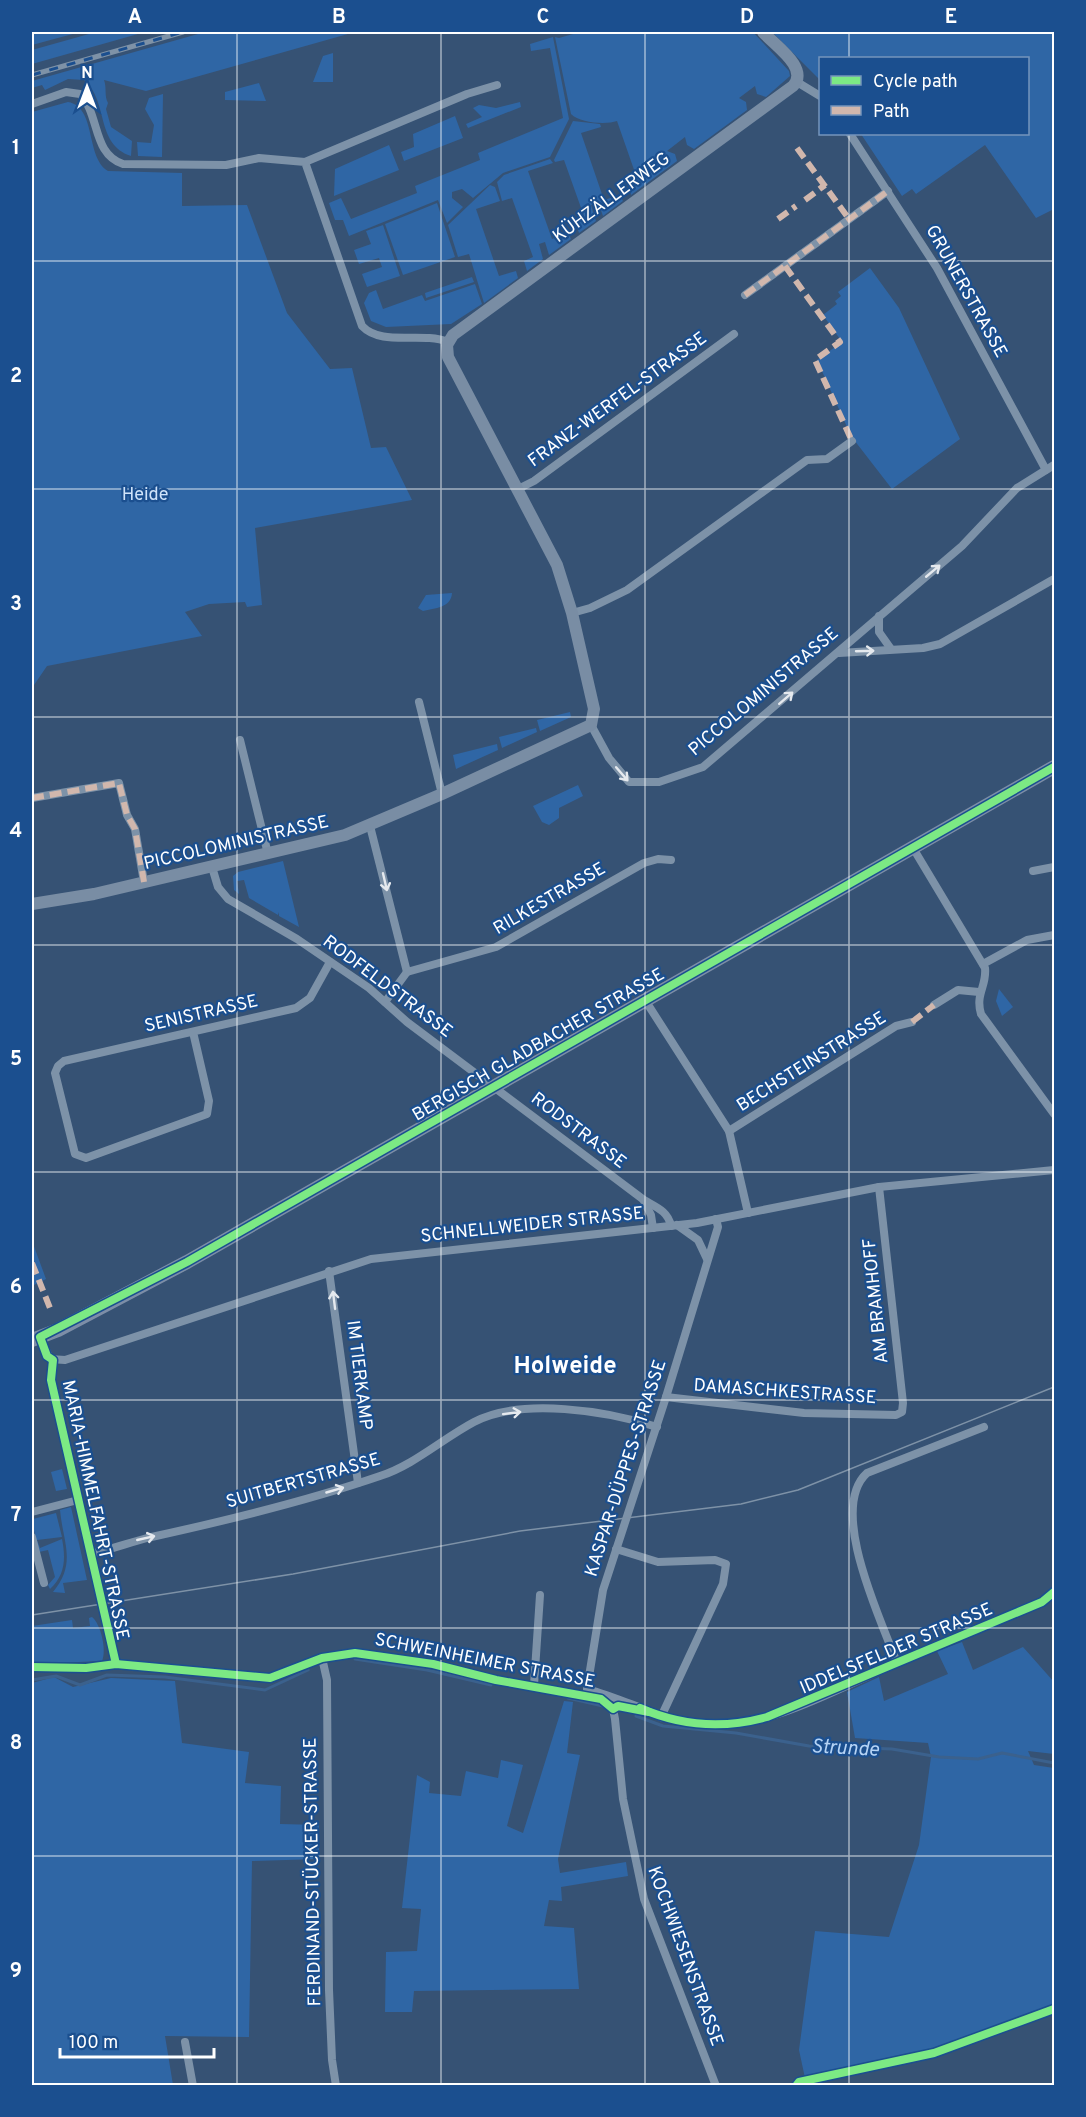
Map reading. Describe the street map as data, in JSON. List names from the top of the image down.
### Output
{
  "streets": {
    "main road": ["BERGISCH GLADBACHER STRASSE"],
    "street": [
      "KÜHZÄLLERWEG",
      "GRUNERSTRASSE",
      "FRANZ-WERFEL-STRASSE",
      "PICCOLOMINISTRASSE",
      "RILKESTRASSE",
      "RODFELDSTRASSE",
      "SENISTRASSE",
      "BECHSTEINSTRASSE",
      "RODSTRASSE",
      "SCHNELLWEIDER STRASSE",
      "AM BRAMHOFF",
      "IM TIERKAMP",
      "DAMASCHKESTRASSE",
      "KASPAR-DÜPPES-STRASSE",
      "SUITBERTSTRASSE",
      "MARIA-HIMMELFAHRT-STRASSE",
      "IDDELSFELDER STRASSE",
      "SCHWEINHEIMER STRASSE",
      "FERDINAND-STÜCKER-STRASSE",
      "KOCHWIESENSTRASSE"
    ]
  },
  "crossings": [
    ["GRUNERSTRASSE", "PICCOLOMINISTRASSE"],
    ["PICCOLOMINISTRASSE", "RODFELDSTRASSE"],
    ["RODFELDSTRASSE", "SENISTRASSE"],
    ["RODFELDSTRASSE", "BERGISCH GLADBACHER STRASSE"],
    ["RODFELDSTRASSE", "RODSTRASSE"],
    ["BERGISCH GLADBACHER STRASSE", "RODSTRASSE"],
    ["RODSTRASSE", "SCHNELLWEIDER STRASSE"],
    ["SCHNELLWEIDER STRASSE", "AM BRAMHOFF"],
    ["SCHNELLWEIDER STRASSE", "IM TIERKAMP"],
    ["SCHNELLWEIDER STRASSE", "KASPAR-DÜPPES-STRASSE"],
    ["SCHNELLWEIDER STRASSE", "MARIA-HIMMELFAHRT-STRASSE"],
    ["AM BRAMHOFF", "DAMASCHKESTRASSE"],
    ["IM TIERKAMP", "SUITBERTSTRASSE"],
    ["DAMASCHKESTRASSE", "KASPAR-DÜPPES-STRASSE"],
    ["KASPAR-DÜPPES-STRASSE", "SUITBERTSTRASSE"],
    ["KASPAR-DÜPPES-STRASSE", "SCHWEINHEIMER STRASSE"],
    ["SUITBERTSTRASSE", "MARIA-HIMMELFAHRT-STRASSE"],
    ["MARIA-HIMMELFAHRT-STRASSE", "SCHWEINHEIMER STRASSE"],
    ["IDDELSFELDER STRASSE", "SCHWEINHEIMER STRASSE"],
    ["SCHWEINHEIMER STRASSE", "FERDINAND-STÜCKER-STRASSE"],
    ["SCHWEINHEIMER STRASSE", "KOCHWIESENSTRASSE"]
  ],
  "one_way": ["PICCOLOMINISTRASSE", "IM TIERKAMP", "SUITBERTSTRASSE"],
  "districts": ["Holweide"],
  "water": ["Strunde"],
  "parks": ["Heide"],
  "legend": ["Cycle path", "Path"],
  "scale_bar": "100 m",
  "north": "top",
  "grid": {
    "columns": [
      "A",
      "B",
      "C",
      "D",
      "E"
    ],
    "rows": [
      "1",
      "2",
      "3",
      "4",
      "5",
      "6",
      "7",
      "8",
      "9"
    ]
  }
}
